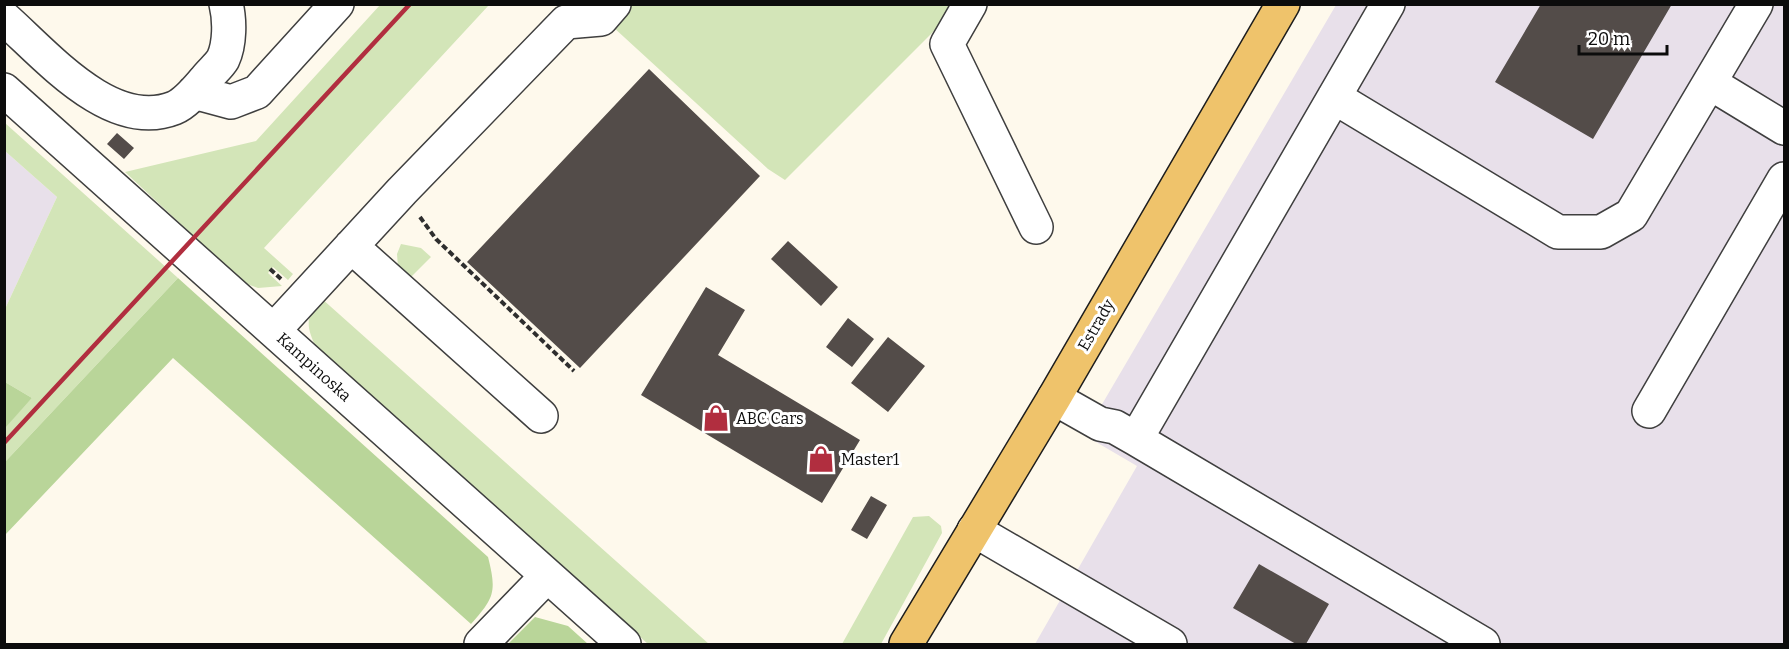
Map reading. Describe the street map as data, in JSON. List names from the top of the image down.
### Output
{
  "streets": {
    "main road": ["Estrady"],
    "street": ["Kampinoska"]
  },
  "places": {
    "shop": ["ABC Cars", "Master1"]
  },
  "scale_bar": "20 m"
}
